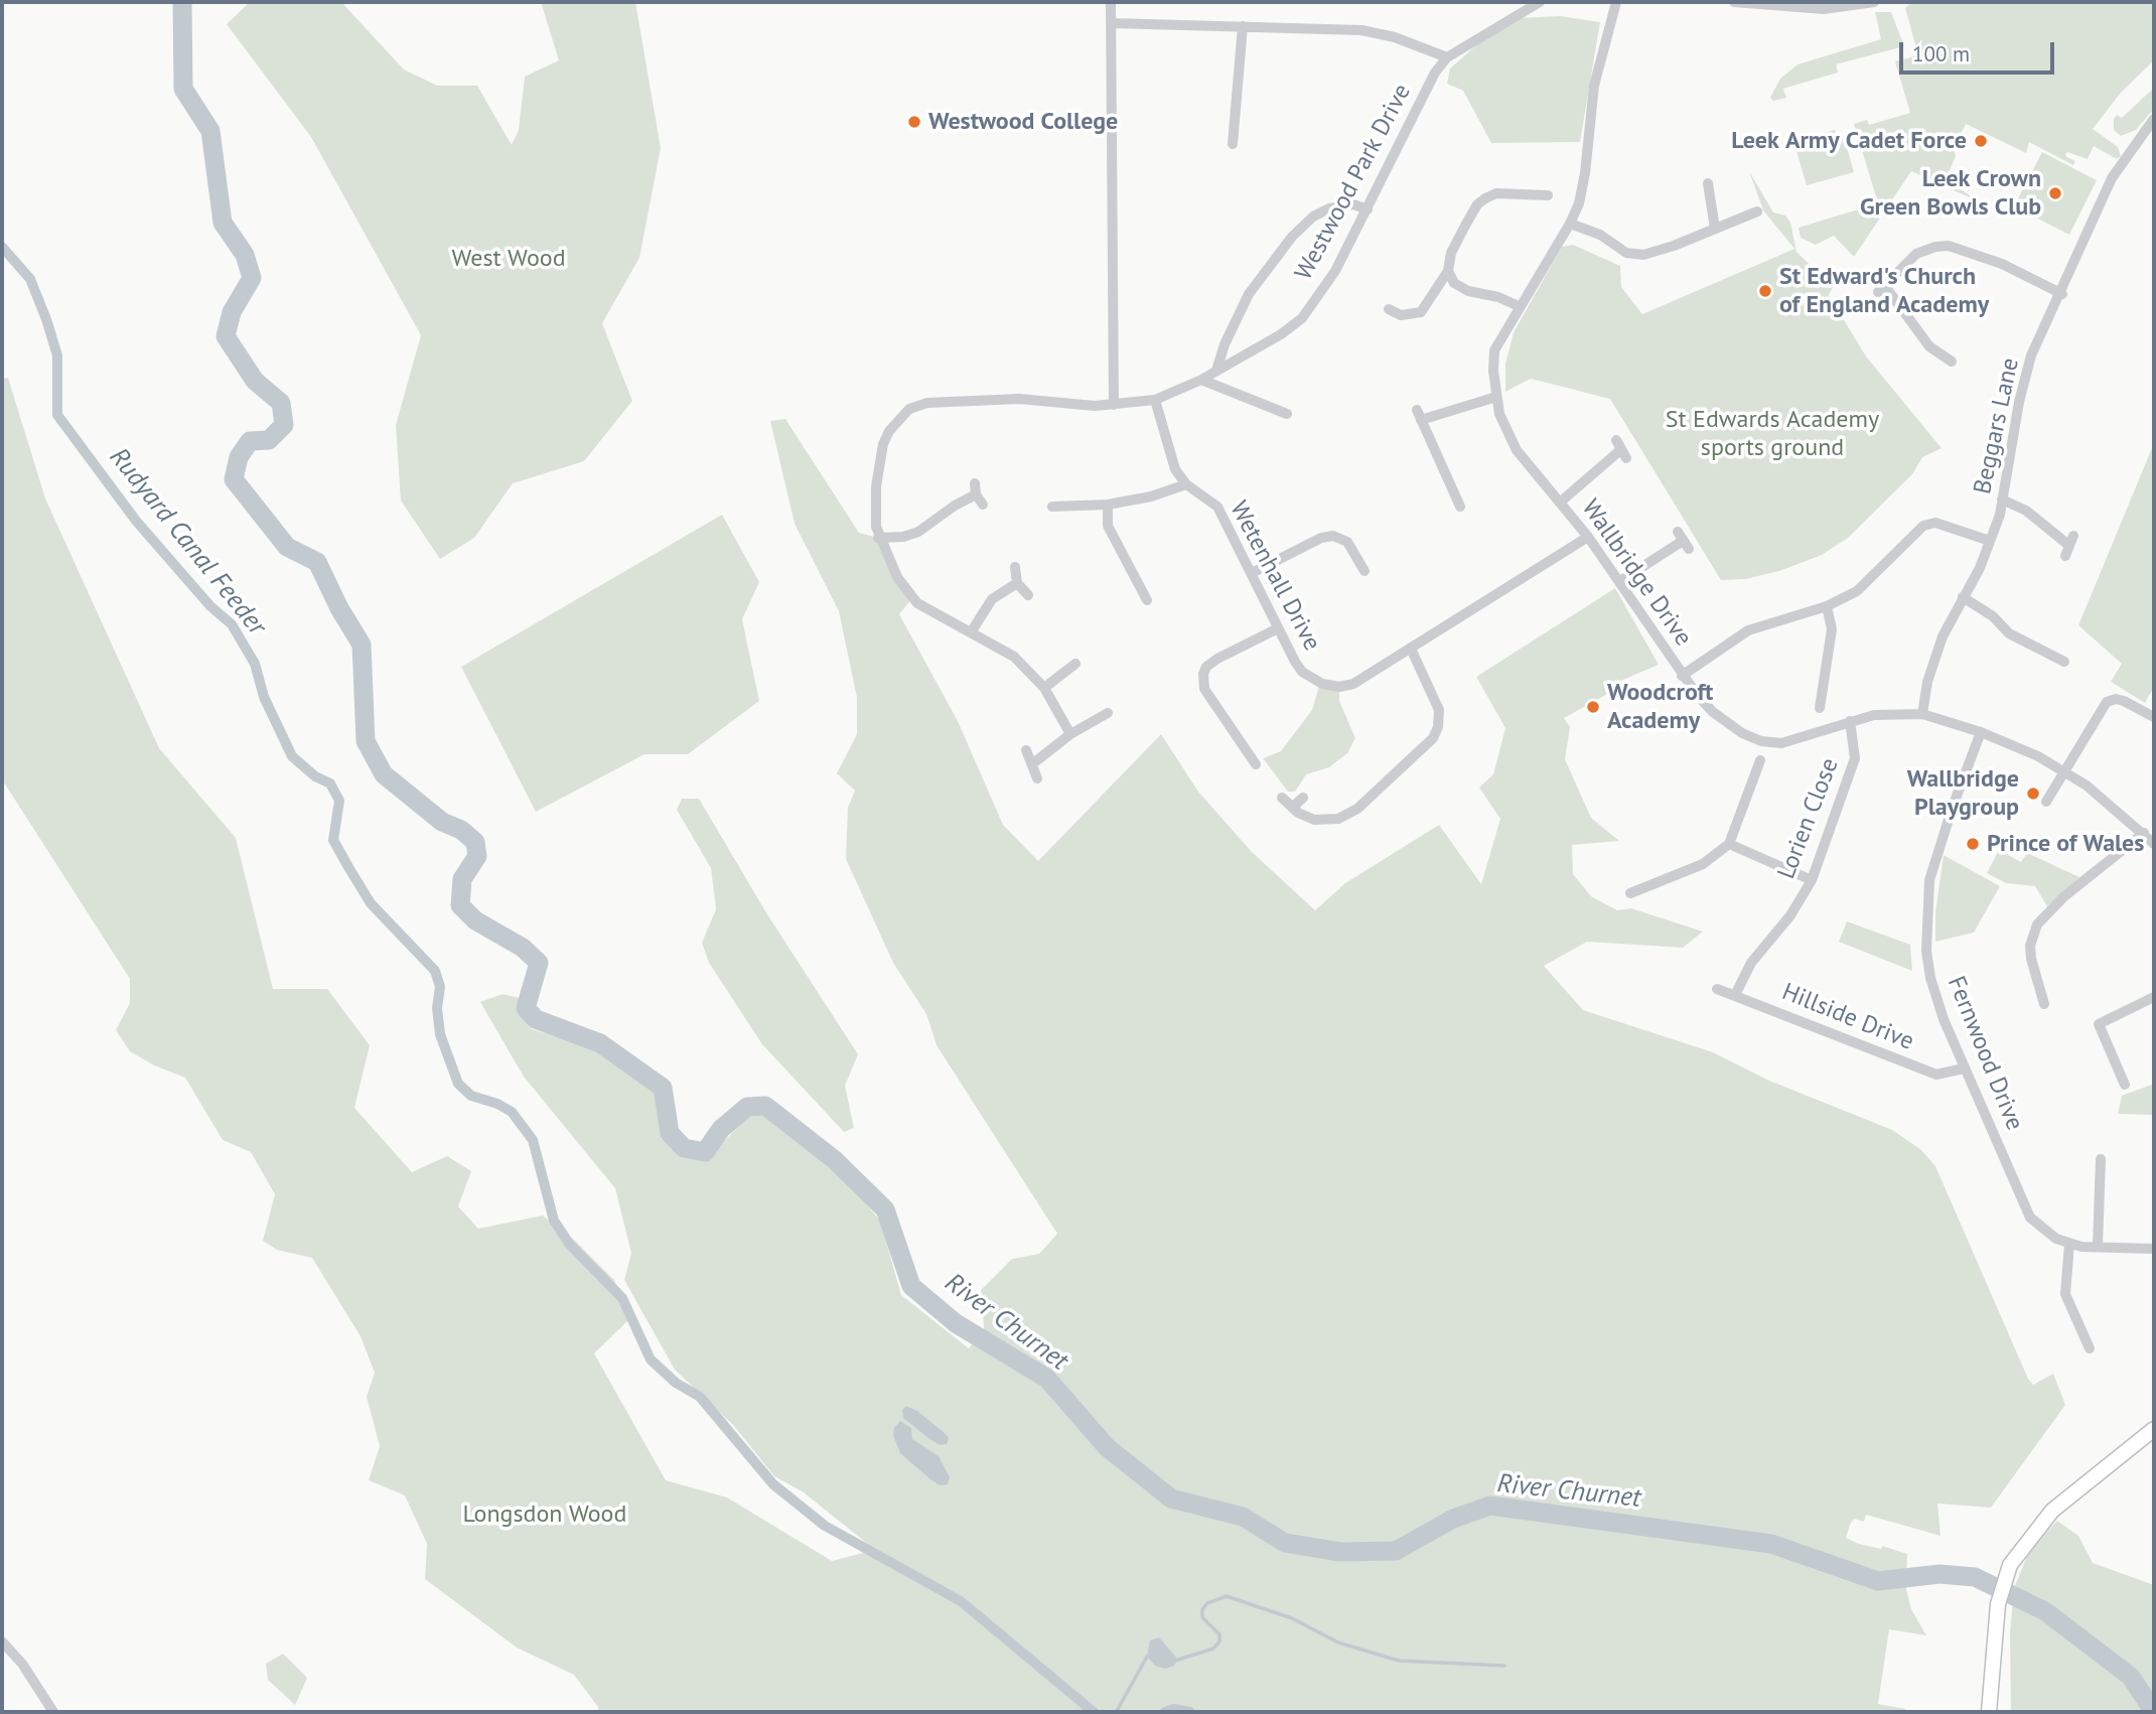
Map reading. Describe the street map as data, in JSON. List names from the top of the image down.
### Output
{
  "streets": {
    "street": [
      "Westwood Park Drive",
      "Beggars Lane",
      "Wallbridge Drive",
      "Wetenhall Drive",
      "Lorien Close",
      "Hillside Drive",
      "Fernwood Drive"
    ]
  },
  "crossings": [
    ["Westwood Park Drive", "Wetenhall Drive"],
    ["Beggars Lane", "Wallbridge Drive"],
    ["Wallbridge Drive", "Wetenhall Drive"],
    ["Wallbridge Drive", "Lorien Close"],
    ["Wallbridge Drive", "Fernwood Drive"],
    ["Lorien Close", "Hillside Drive"],
    ["Hillside Drive", "Fernwood Drive"]
  ],
  "water": ["Rudyard Canal Feeder", "River Churnet"],
  "parks": ["West Wood", "St Edwards Academy sports ground", "Longsdon Wood"],
  "places": [
    "Westwood College",
    "Leek Army Cadet Force",
    "Leek Crown Green Bowls Club",
    "St Edward's Church of England Academy",
    "Woodcroft Academy",
    "Wallbridge Playgroup",
    "Prince of Wales"
  ],
  "scale_bar": "100 m"
}
